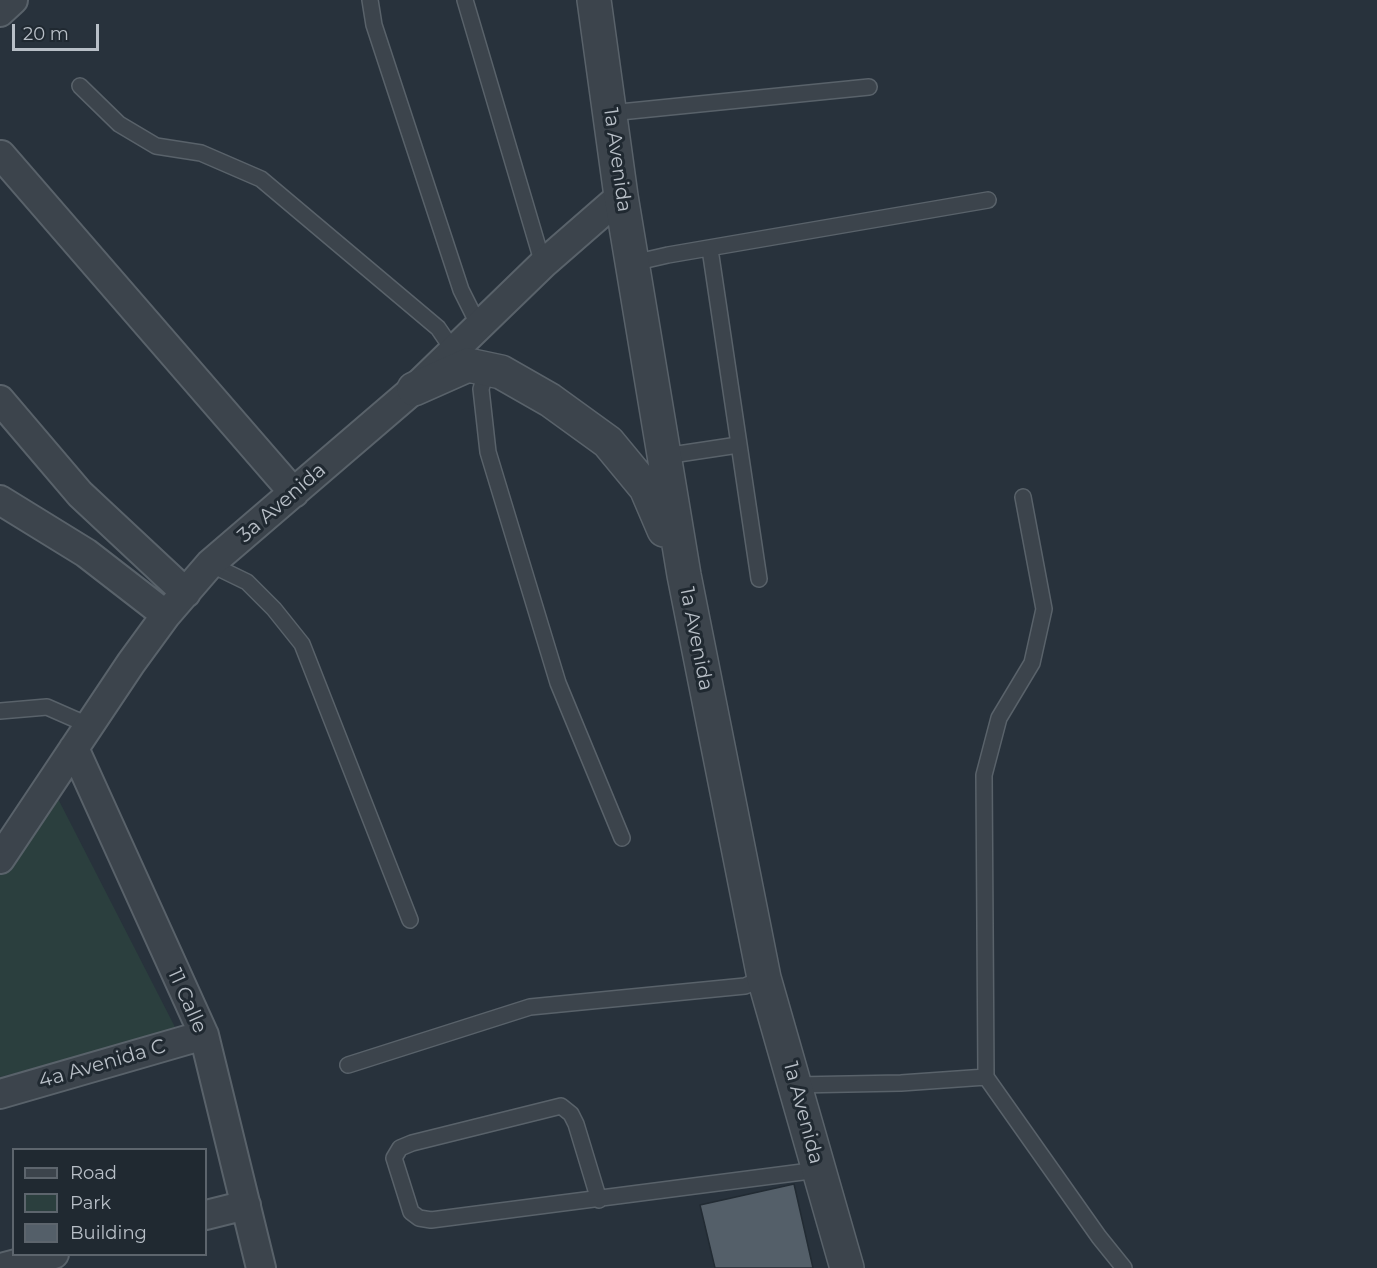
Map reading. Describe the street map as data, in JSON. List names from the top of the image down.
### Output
{
  "streets": {
    "street": [
      "1a Avenida",
      "3a Avenida",
      "11 Calle",
      "4a Avenida C"
    ]
  },
  "crossings": [
    ["1a Avenida", "3a Avenida"],
    ["3a Avenida", "11 Calle"],
    ["11 Calle", "4a Avenida C"]
  ],
  "legend": ["Road", "Park", "Building"],
  "scale_bar": "20 m"
}
